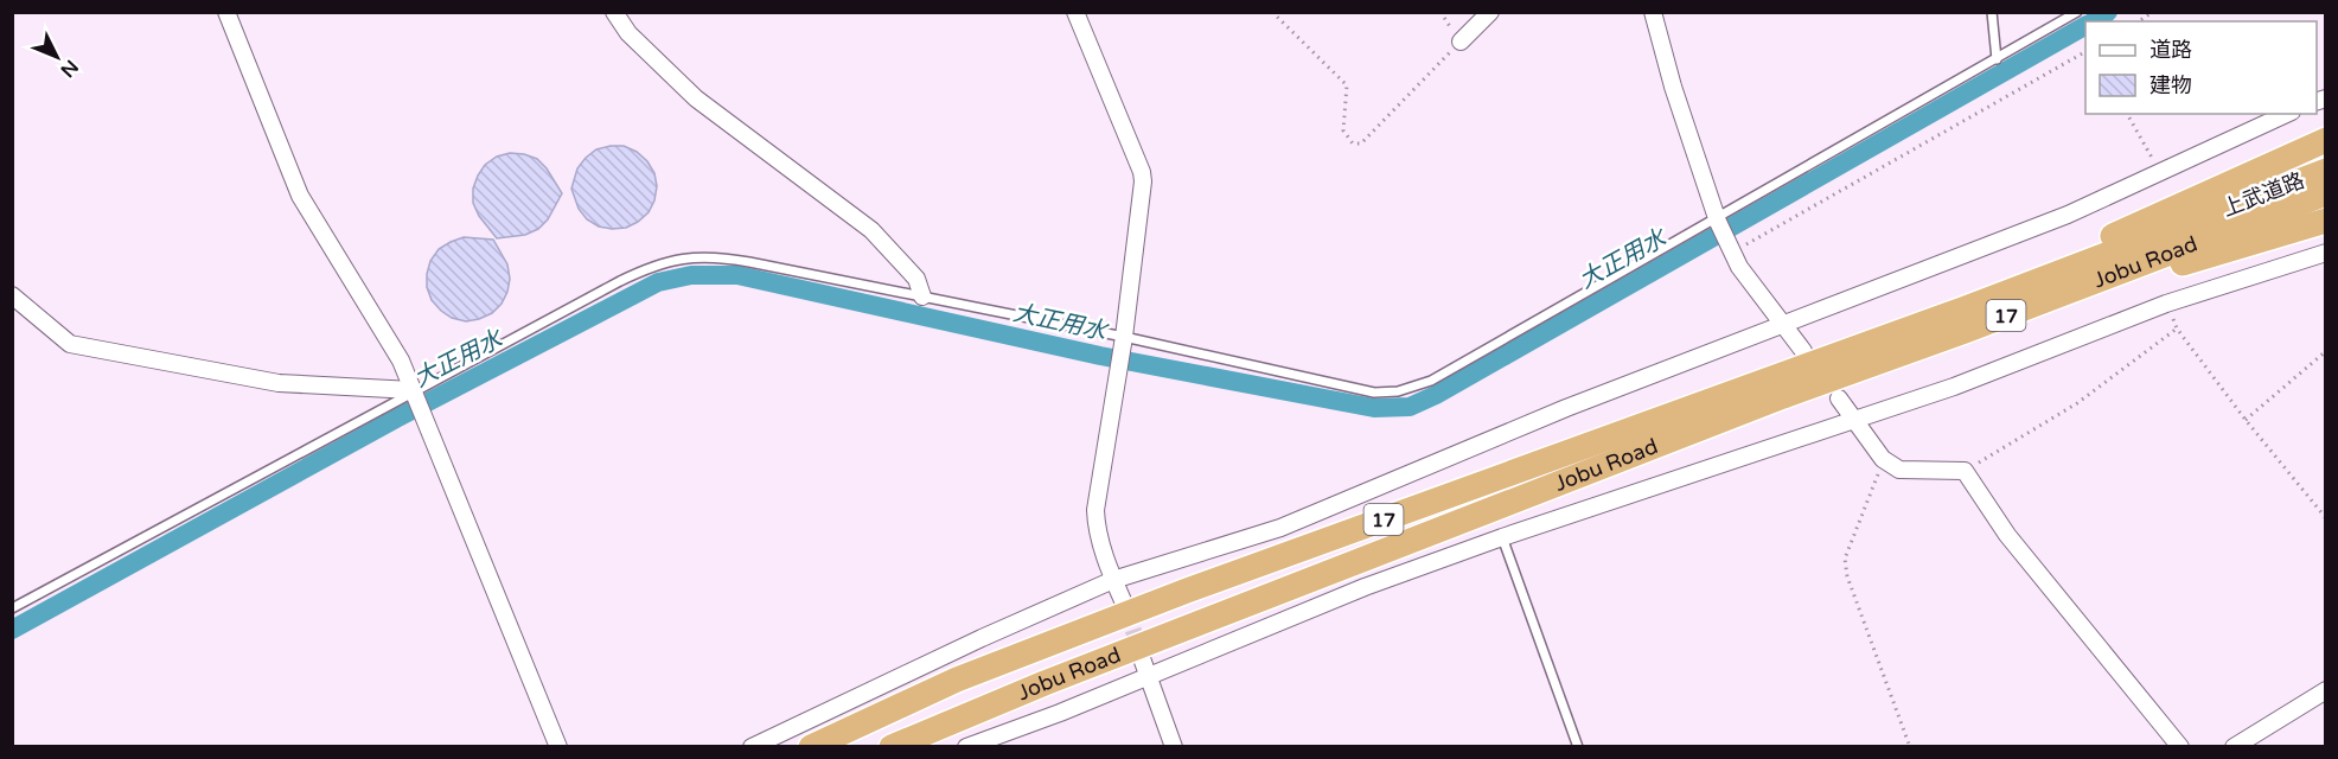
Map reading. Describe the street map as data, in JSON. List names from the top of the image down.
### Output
{
  "streets": {
    "highway": ["上武道路", "Jobu Road", "17"]
  },
  "crossings": [
    ["上武道路", "Jobu Road"],
    ["上武道路", "17"],
    ["Jobu Road", "17"]
  ],
  "water": ["大正用水"],
  "legend": ["道路", "建物"],
  "north": "bottom right"
}
